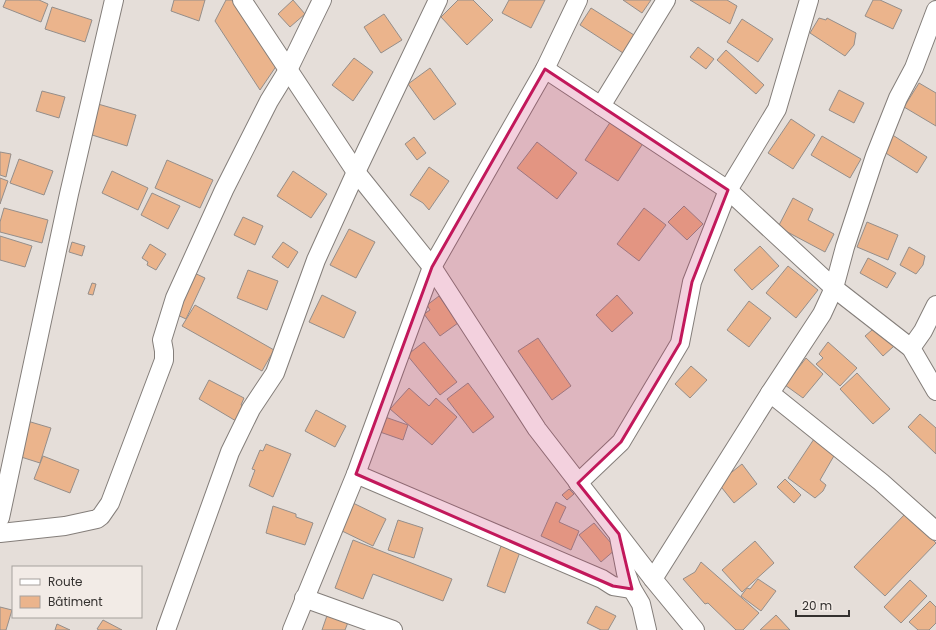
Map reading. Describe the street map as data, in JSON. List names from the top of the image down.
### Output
{
  "legend": ["Route", "Bâtiment"],
  "scale_bar": "20 m"
}
